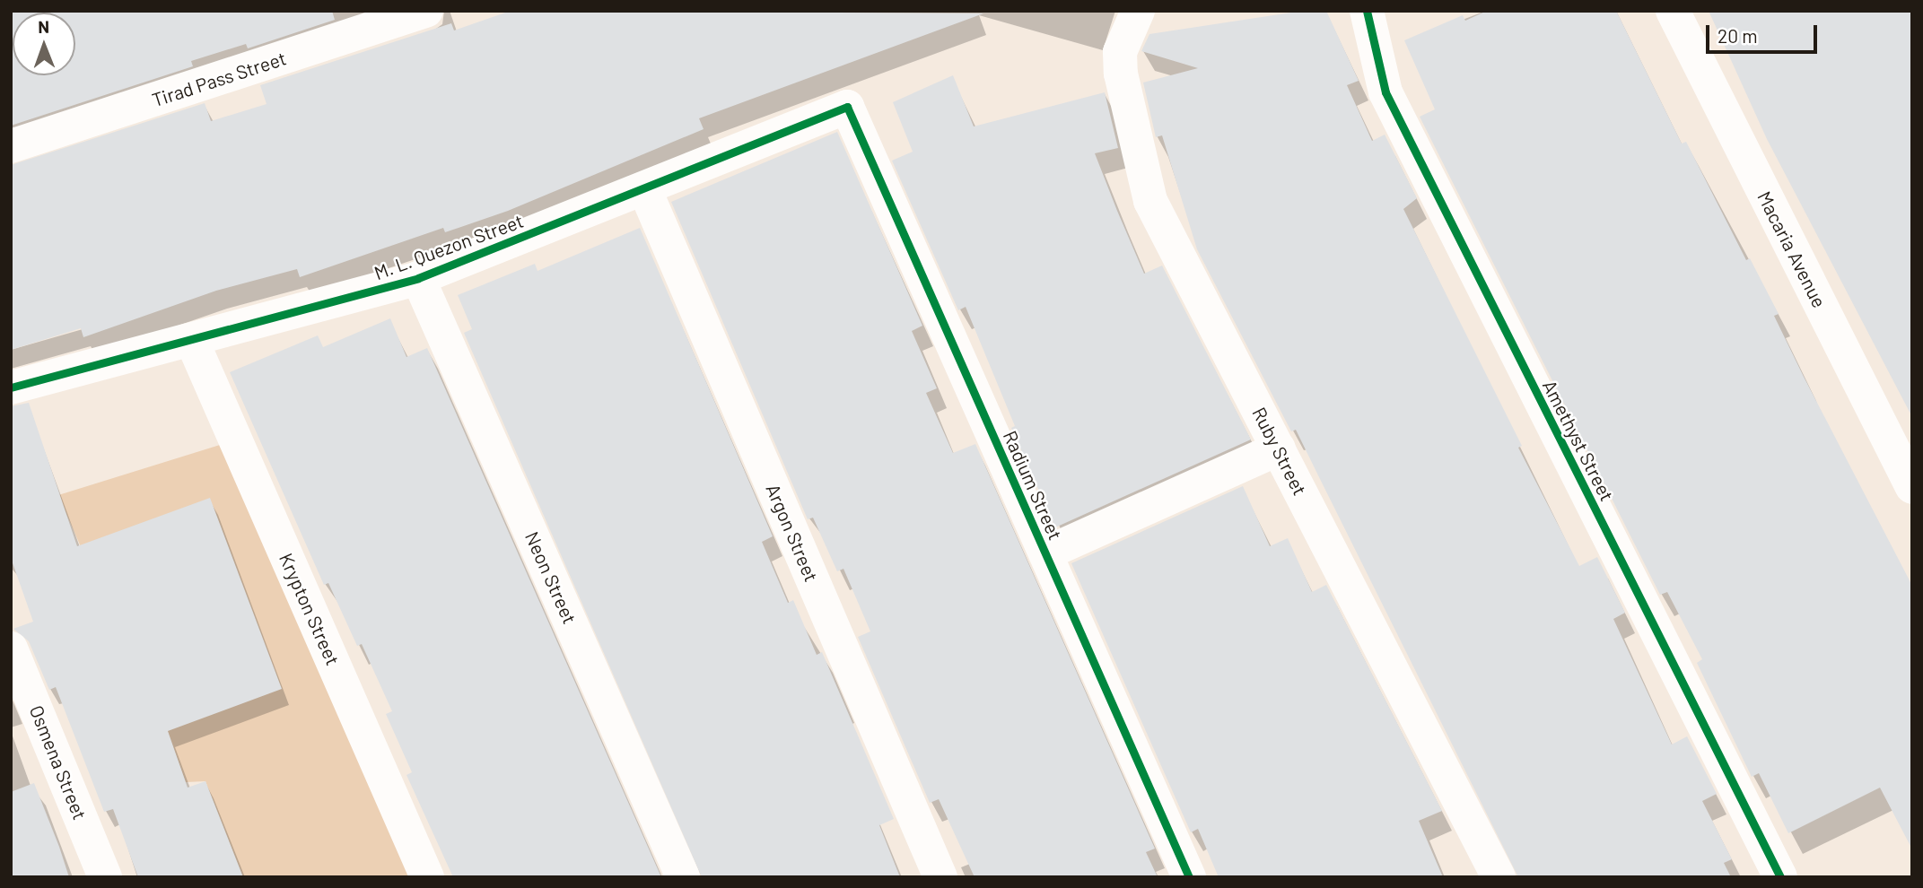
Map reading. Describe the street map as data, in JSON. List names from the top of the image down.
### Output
{
  "streets": {
    "street": [
      "Tirad Pass Street",
      "M. L. Quezon Street",
      "Macaria Avenue",
      "Amethyst Street",
      "Ruby Street",
      "Radium Street",
      "Argon Street",
      "Neon Street",
      "Krypton Street",
      "Osmena Street"
    ]
  },
  "crossings": [
    ["M. L. Quezon Street", "Radium Street"],
    ["M. L. Quezon Street", "Argon Street"],
    ["M. L. Quezon Street", "Neon Street"],
    ["M. L. Quezon Street", "Krypton Street"]
  ],
  "scale_bar": "20 m",
  "north": "top"
}
